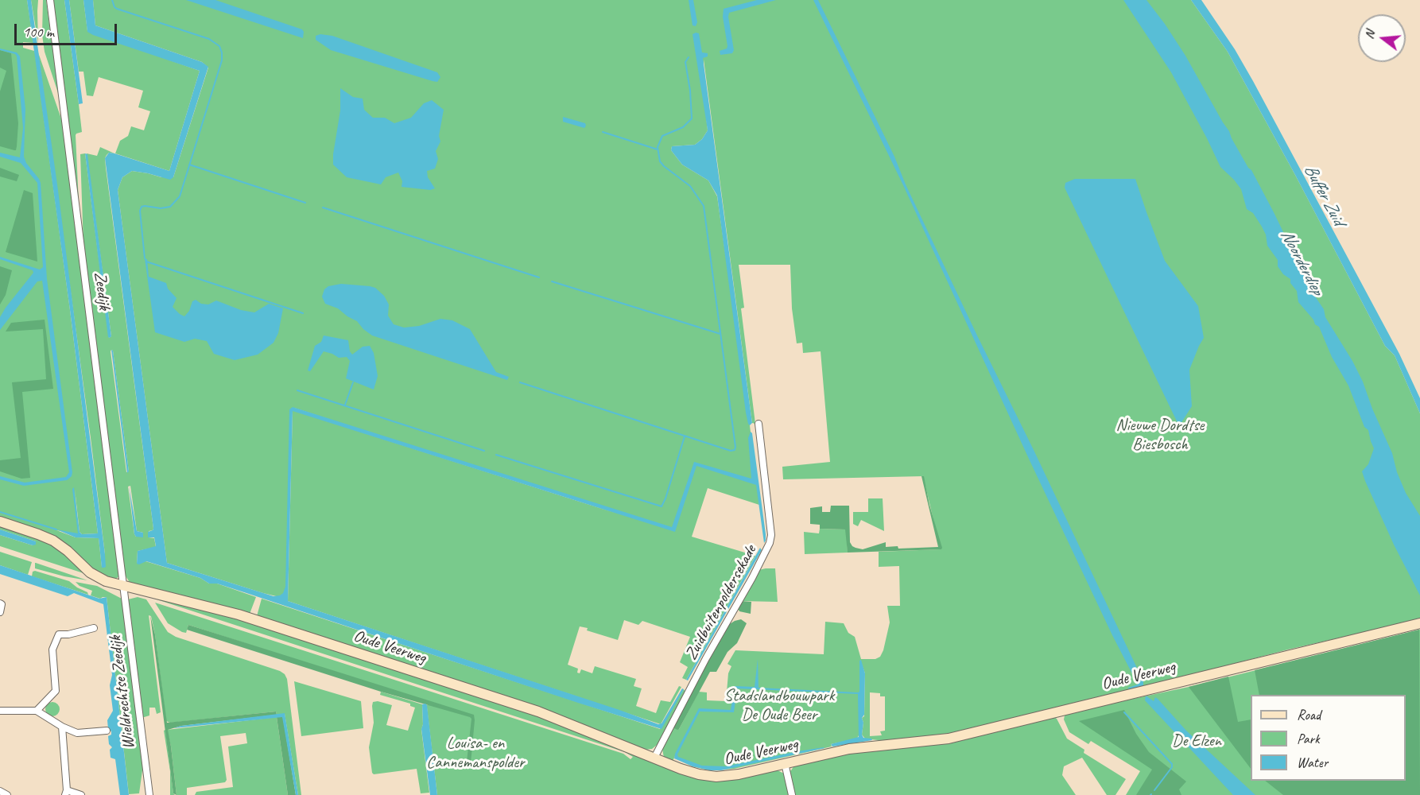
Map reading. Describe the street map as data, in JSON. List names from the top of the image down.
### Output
{
  "streets": {
    "street": [
      "Zeedijk",
      "Zuidbuitenpoldersekade",
      "Oude Veerweg",
      "Wieldrechtse Zeedijk"
    ]
  },
  "crossings": [
    ["Zeedijk", "Oude Veerweg"],
    ["Zeedijk", "Wieldrechtse Zeedijk"],
    ["Zuidbuitenpoldersekade", "Oude Veerweg"],
    ["Oude Veerweg", "Wieldrechtse Zeedijk"]
  ],
  "water": ["Buffer Zuid", "Noorderdiep"],
  "parks": [
    "Nieuwe Dordtse Biesbosch",
    "Stadslandbouwpark De Oude Beer",
    "De Elzen",
    "Louisa- en Cannemanspolder"
  ],
  "legend": ["Road", "Park", "Water"],
  "scale_bar": "100 m",
  "north": "left"
}
